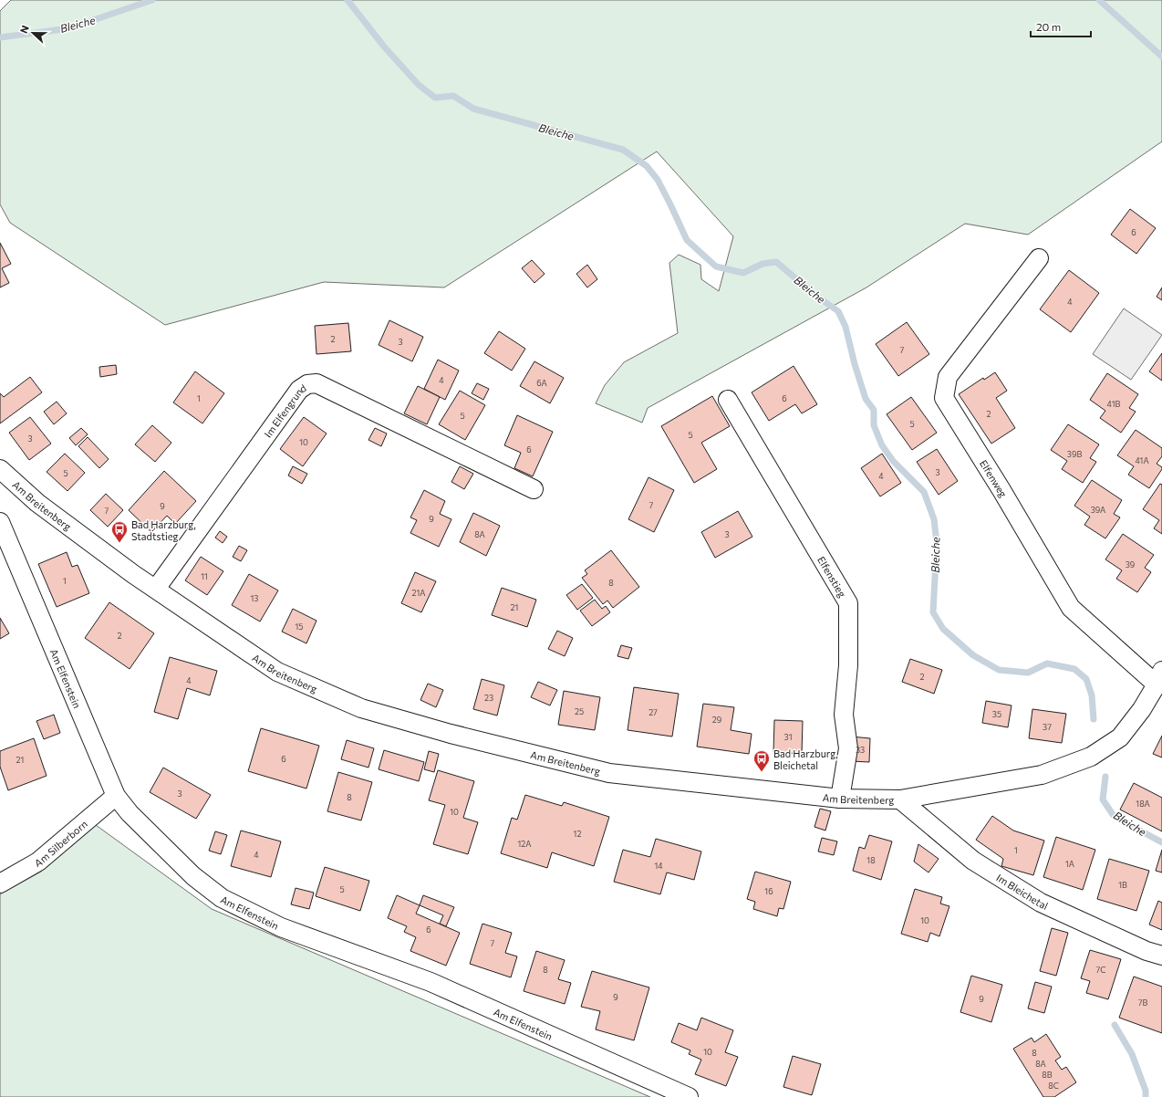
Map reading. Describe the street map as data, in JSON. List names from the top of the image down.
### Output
{
  "streets": {
    "street": [
      "Im Elfengrund",
      "Elfenweg",
      "Am Breitenberg",
      "Elfenstieg",
      "Am Elfenstein",
      "Am Silberborn",
      "Im Bleichetal"
    ]
  },
  "crossings": [
    ["Im Elfengrund", "Am Breitenberg"],
    ["Elfenweg", "Am Breitenberg"],
    ["Am Breitenberg", "Elfenstieg"],
    ["Am Breitenberg", "Im Bleichetal"],
    ["Am Elfenstein", "Am Silberborn"]
  ],
  "water": ["Bleiche"],
  "places": {
    "bus stop": ["Bad Harzburg, Stadtstieg", "Bad Harzburg, Bleichetal"]
  },
  "house_numbers": [
    "6",
    "4",
    "2",
    "3",
    "7",
    "4",
    "6A",
    "1",
    "6",
    "41B",
    "2",
    "5",
    "5",
    "5",
    "3",
    "10",
    "6",
    "39B",
    "41A",
    "3",
    "5",
    "4",
    "7",
    "9",
    "39A",
    "7",
    "9",
    "8A",
    "3",
    "39",
    "11",
    "1",
    "8",
    "21A",
    "13",
    "21",
    "15",
    "2",
    "2",
    "4",
    "23",
    "25",
    "27",
    "35",
    "29",
    "37",
    "31",
    "33",
    "6",
    "21",
    "3",
    "8",
    "18A",
    "10",
    "12",
    "12A",
    "1",
    "4",
    "18",
    "1A",
    "14",
    "1B",
    "5",
    "16",
    "10",
    "6",
    "7",
    "8",
    "7C",
    "9",
    "9",
    "7B",
    "10",
    "8",
    "8A",
    "8B",
    "8C"
  ],
  "scale_bar": "20 m",
  "north": "left"
}
